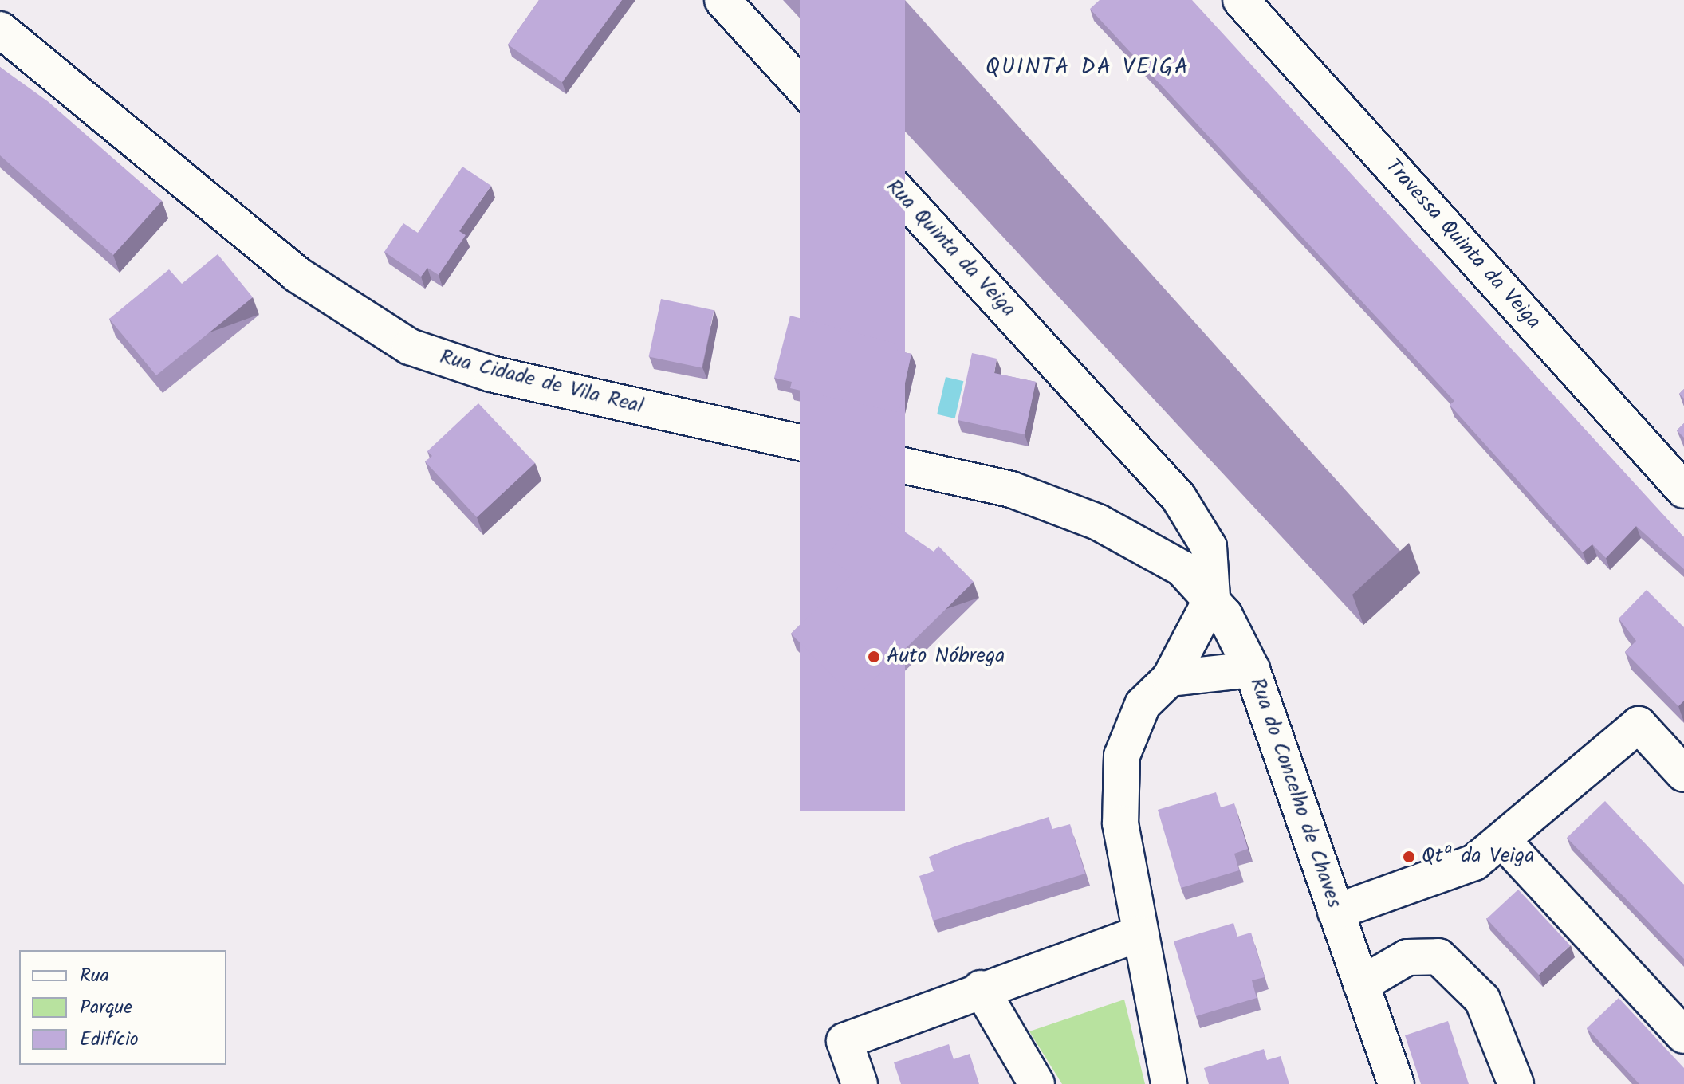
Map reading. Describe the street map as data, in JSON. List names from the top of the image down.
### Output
{
  "streets": {
    "street": [
      "Travessa Quinta da Veiga",
      "Rua Quinta da Veiga",
      "Rua Cidade de Vila Real",
      "Rua do Concelho de Chaves"
    ]
  },
  "crossings": [
    ["Rua Quinta da Veiga", "Rua do Concelho de Chaves"],
    ["Rua Cidade de Vila Real", "Rua do Concelho de Chaves"]
  ],
  "districts": ["QUINTA DA VEIGA"],
  "places": ["Auto Nóbrega", "Qtª da Veiga"],
  "legend": ["Rua", "Parque", "Edifício"]
}
